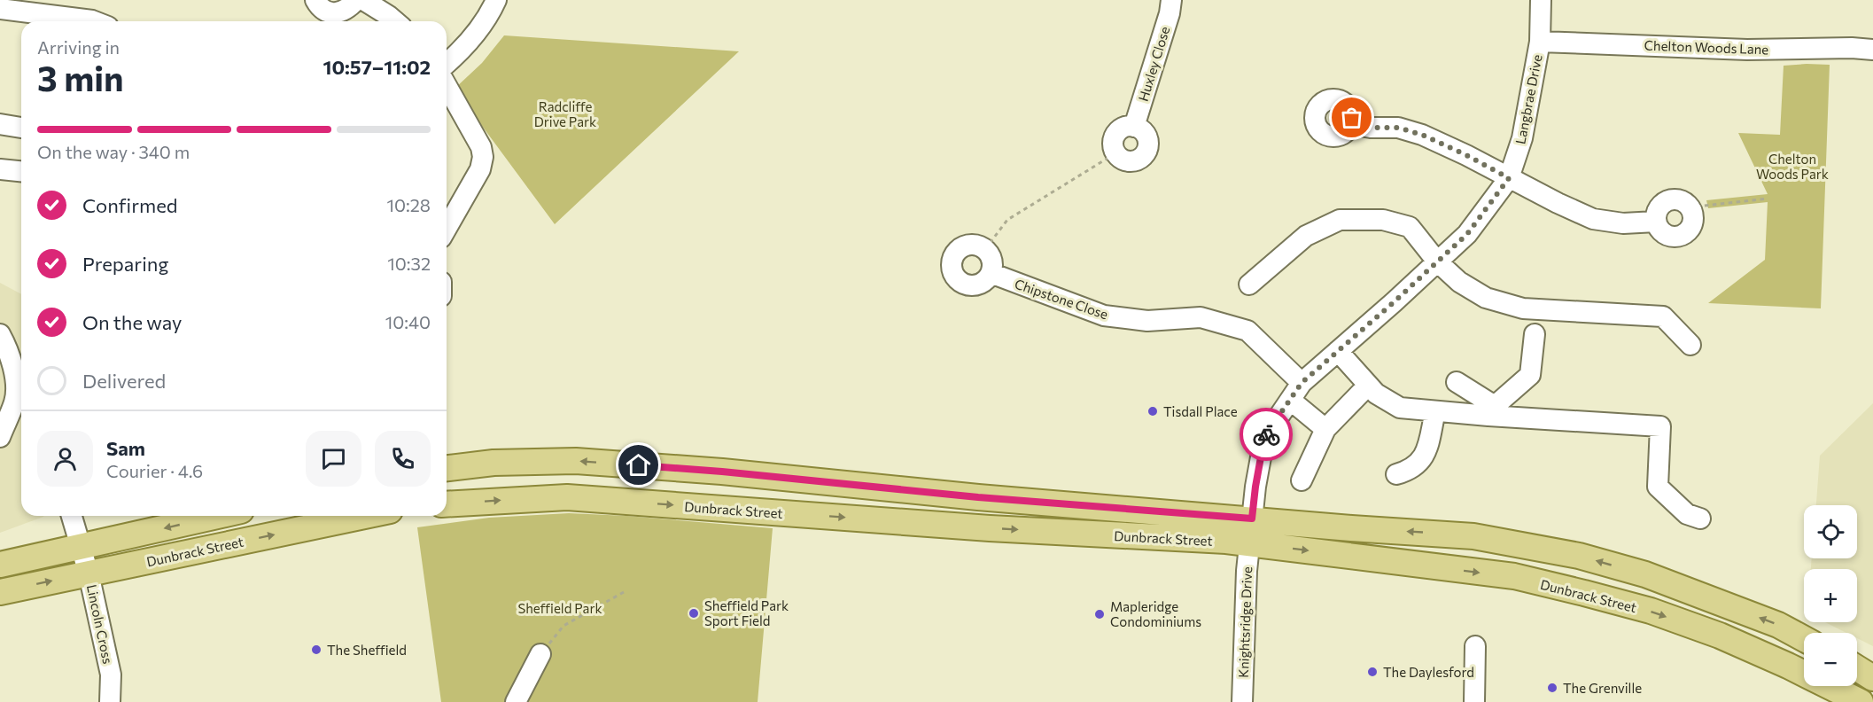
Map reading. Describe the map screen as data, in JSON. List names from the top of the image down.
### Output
{
  "streets": {
    "main road": ["Dunbrack Street"],
    "street": [
      "Chelton Woods Lane",
      "Huxley Close",
      "Langbrae Drive",
      "Chipstone Close",
      "Knightsridge Drive",
      "Lincoln Cross"
    ]
  },
  "crossings": [
    ["Chelton Woods Lane", "Langbrae Drive"],
    ["Langbrae Drive", "Chipstone Close"],
    ["Langbrae Drive", "Dunbrack Street"],
    ["Langbrae Drive", "Knightsridge Drive"],
    ["Dunbrack Street", "Knightsridge Drive"],
    ["Dunbrack Street", "Lincoln Cross"]
  ],
  "parks": ["Radcliffe Drive Park", "Chelton Woods Park", "Sheffield Park"],
  "places": [
    "Tisdall Place",
    "Sheffield Park Sport Field",
    "Mapleridge Condominiums",
    "The Sheffield",
    "The Daylesford",
    "The Grenville"
  ],
  "page": {
    "heading": ["3 min", "Arriving in", "10:57–11:02"],
    "panel": ["Sam", "Courier · 4.6"],
    "bar": "On the way · 340 m",
    "list": [
      ["Confirmed", "10:28"],
      ["Preparing", "10:32"],
      ["On the way", "10:40"],
      "Delivered"
    ],
    "map_buttons": ["+", "−"]
  }
}
